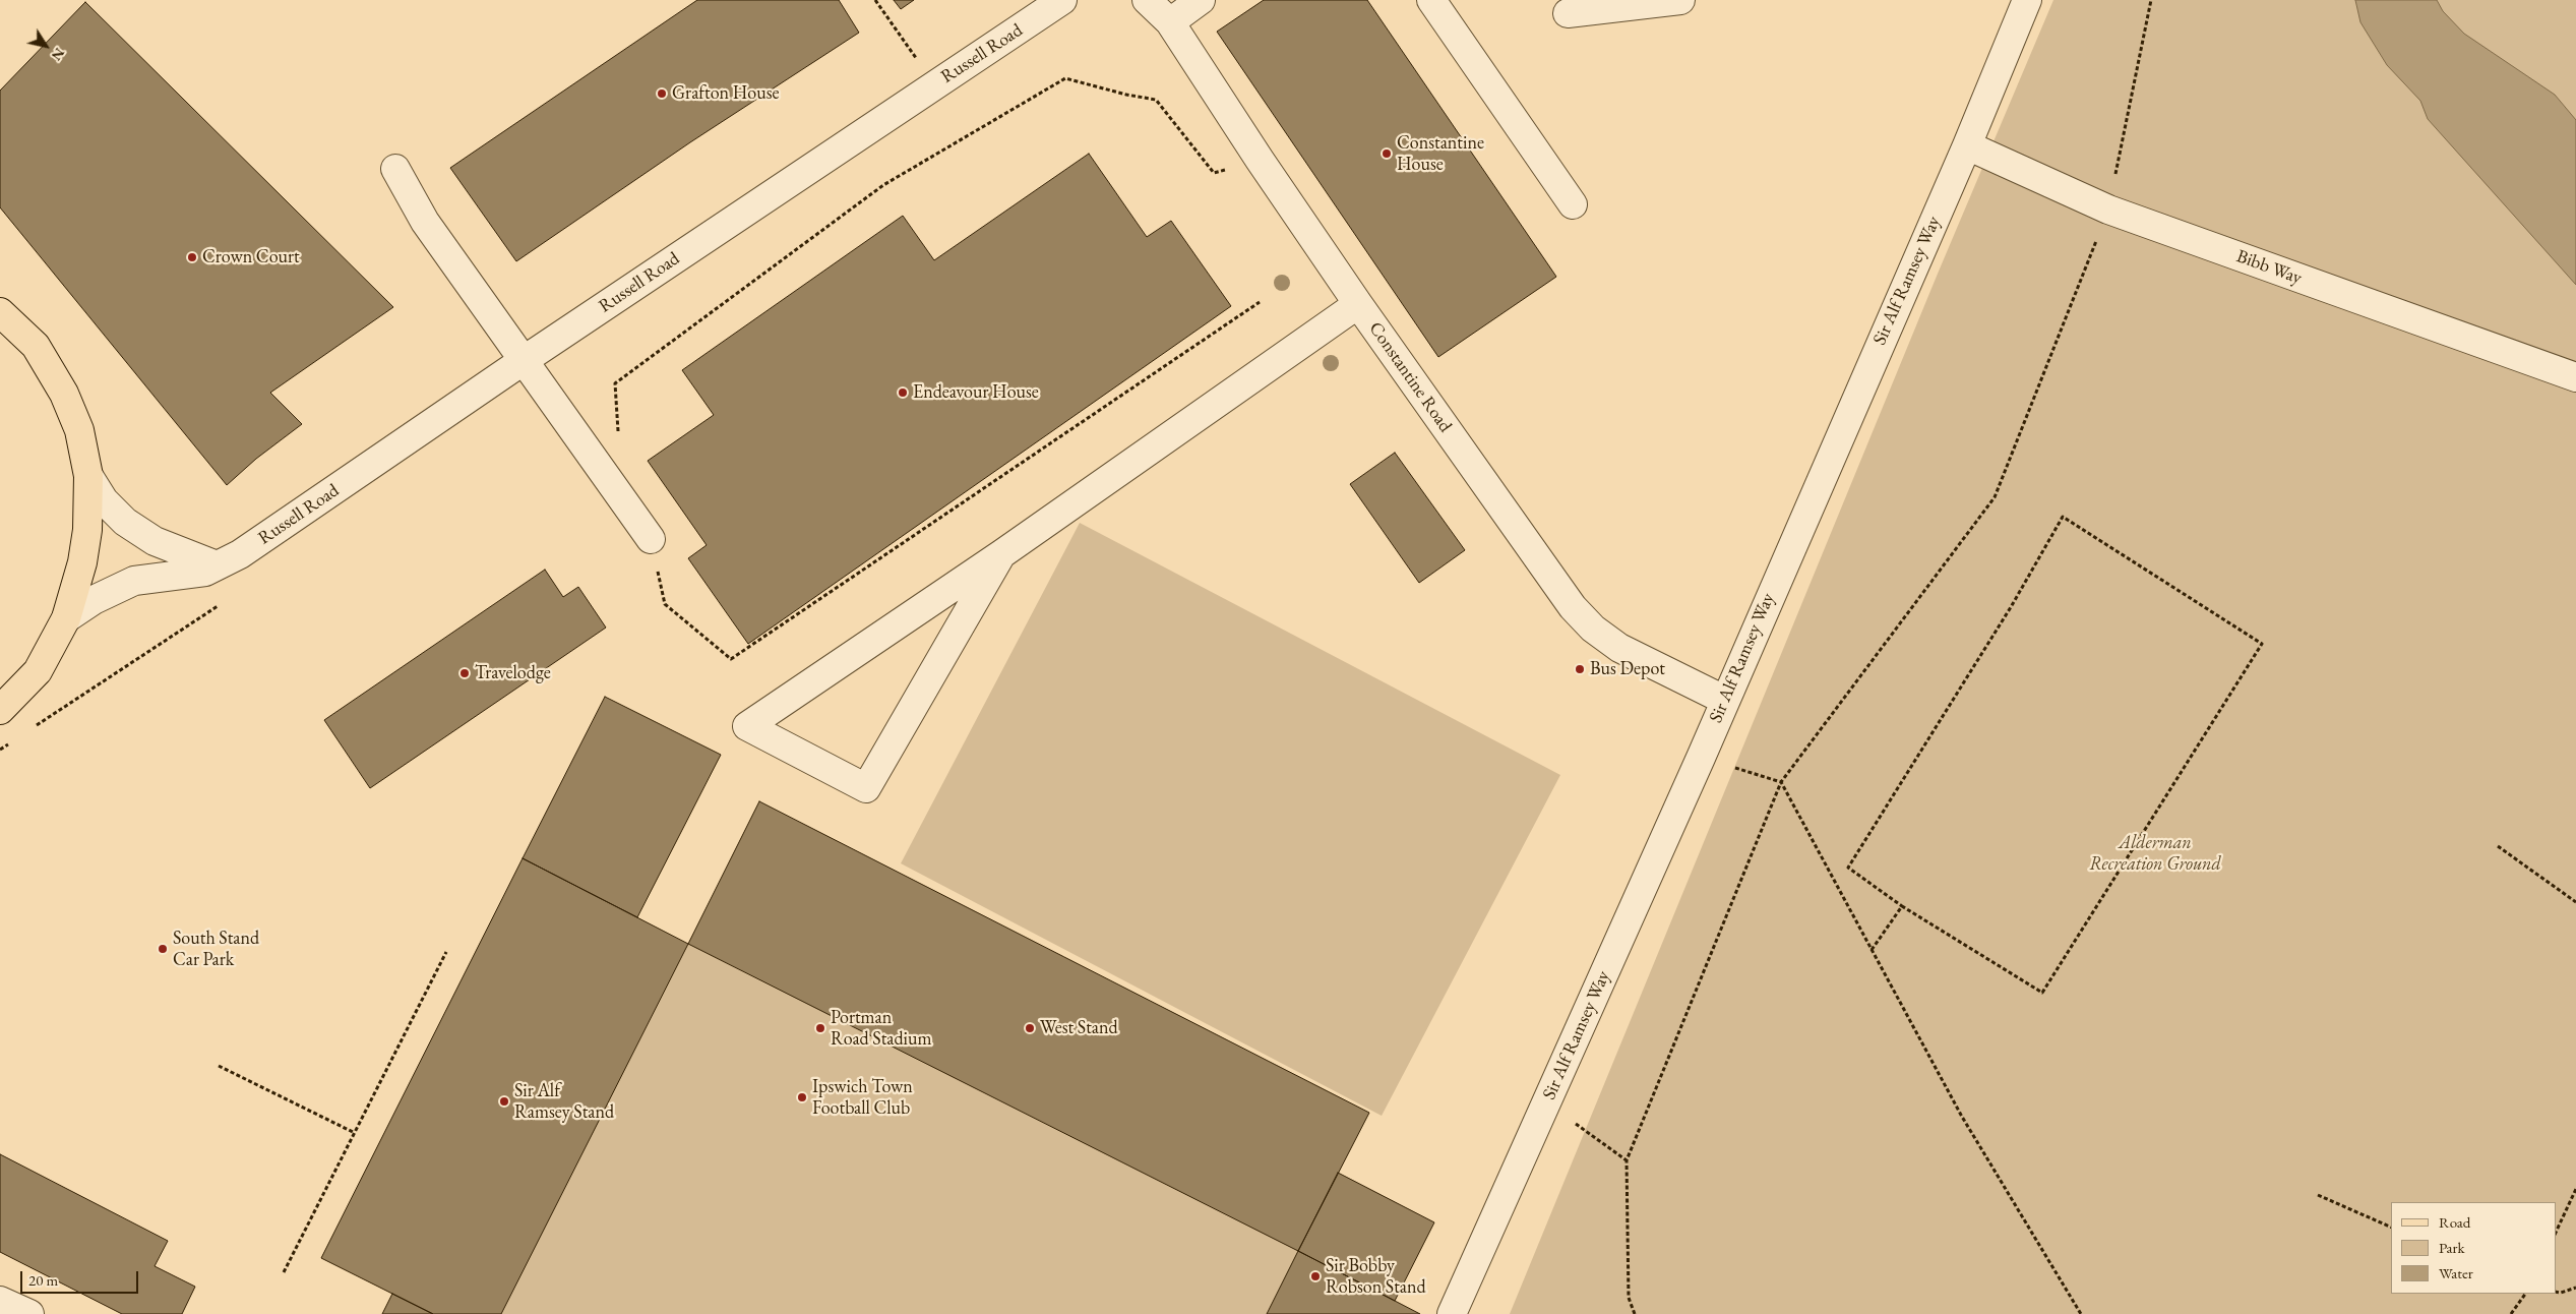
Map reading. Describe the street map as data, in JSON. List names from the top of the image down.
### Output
{
  "streets": {
    "street": [
      "Russell Road",
      "Bibb Way",
      "Sir Alf Ramsey Way",
      "Constantine Road"
    ]
  },
  "crossings": [
    ["Bibb Way", "Sir Alf Ramsey Way"],
    ["Sir Alf Ramsey Way", "Constantine Road"]
  ],
  "parks": ["Alderman Recreation Ground"],
  "places": [
    "Grafton House",
    "Constantine House",
    "Crown Court",
    "Endeavour House",
    "Bus Depot",
    "Travelodge",
    "South Stand Car Park",
    "Portman Road Stadium",
    "West Stand",
    "Ipswich Town Football Club",
    "Sir Alf Ramsey Stand",
    "Sir Bobby Robson Stand"
  ],
  "legend": ["Road", "Park", "Water"],
  "scale_bar": "20 m",
  "north": "bottom right"
}
